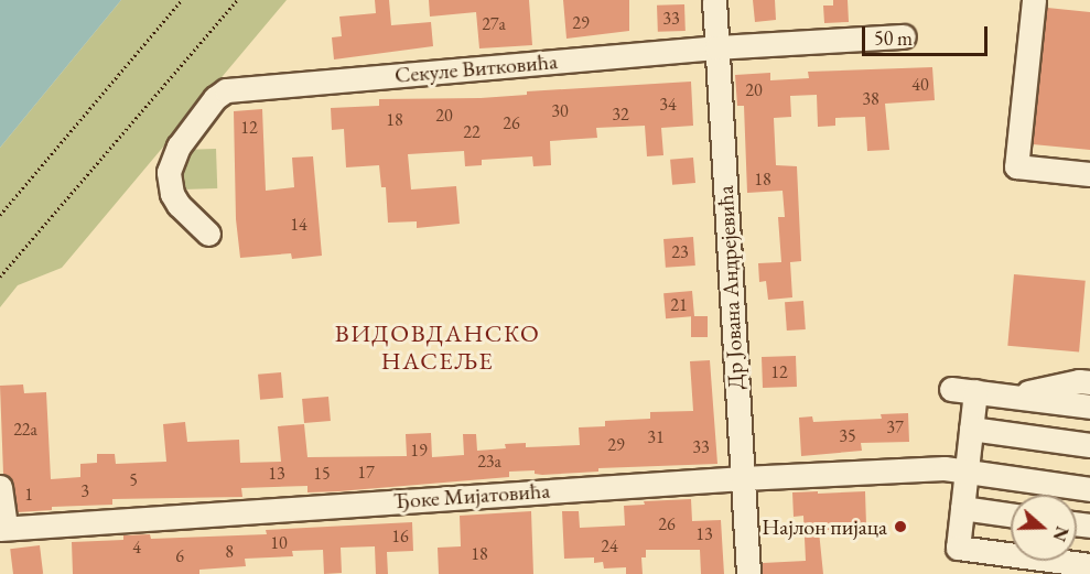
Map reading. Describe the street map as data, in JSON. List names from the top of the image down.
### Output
{
  "streets": {
    "street": ["Секуле Витковића", "Др Јована Андрејевића", "Ђоке Мијатовића"]
  },
  "crossings": [
    ["Секуле Витковића", "Др Јована Андрејевића"],
    ["Др Јована Андрејевића", "Ђоке Мијатовића"]
  ],
  "districts": ["ВИДОВДАНСКО НАСЕЉЕ"],
  "places": ["Најлон пијаца"],
  "house_numbers": [
    "33",
    "29",
    "27a",
    "40",
    "20",
    "38",
    "34",
    "30",
    "32",
    "20",
    "18",
    "26",
    "12",
    "22",
    "18",
    "14",
    "23",
    "21",
    "12",
    "37",
    "22a",
    "35",
    "31",
    "29",
    "33",
    "19",
    "23a",
    "17",
    "13",
    "15",
    "5",
    "3",
    "1",
    "26",
    "13",
    "16",
    "10",
    "24",
    "4",
    "8",
    "18",
    "6"
  ],
  "scale_bar": "50 m",
  "north": "right"
}
